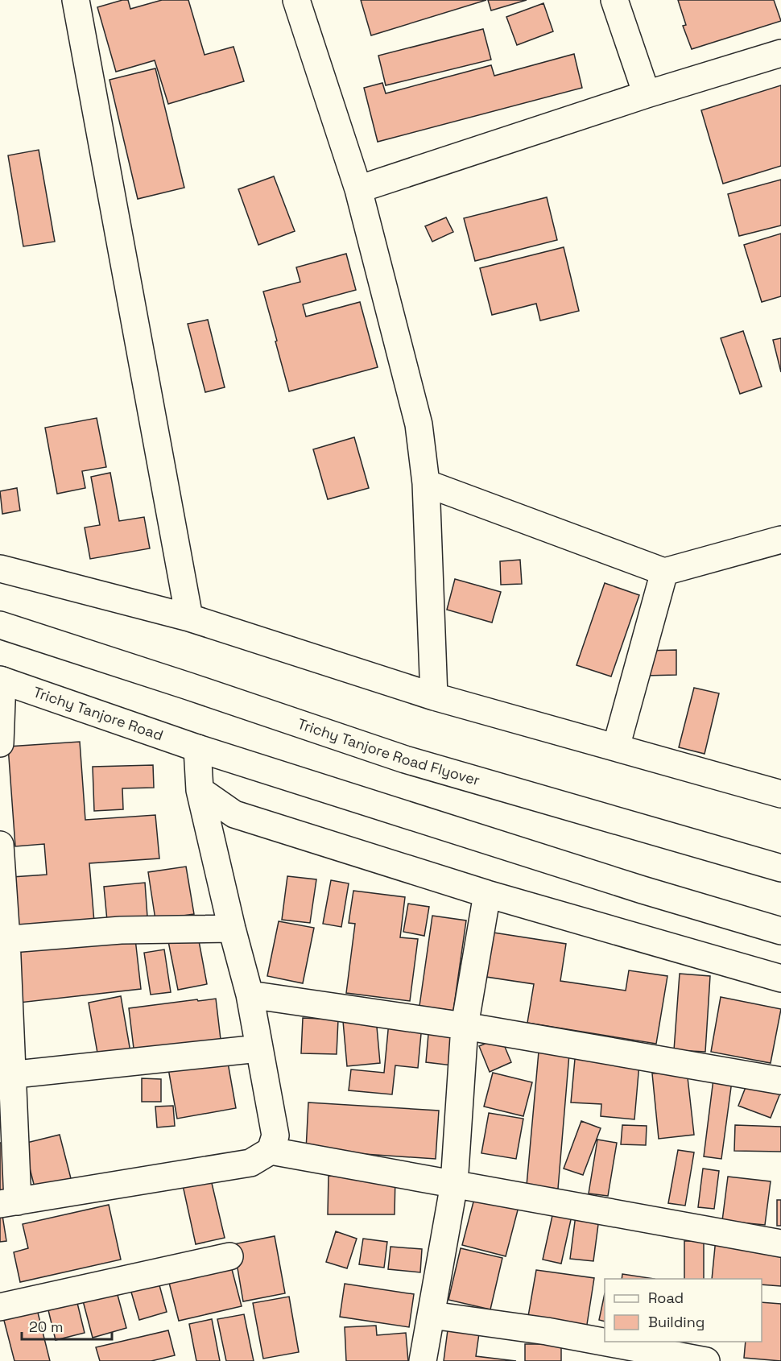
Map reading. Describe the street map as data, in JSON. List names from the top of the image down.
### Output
{
  "streets": {
    "main road": ["Trichy Tanjore Road", "Trichy Tanjore Road Flyover"]
  },
  "legend": ["Road", "Building"],
  "scale_bar": "20 m"
}
